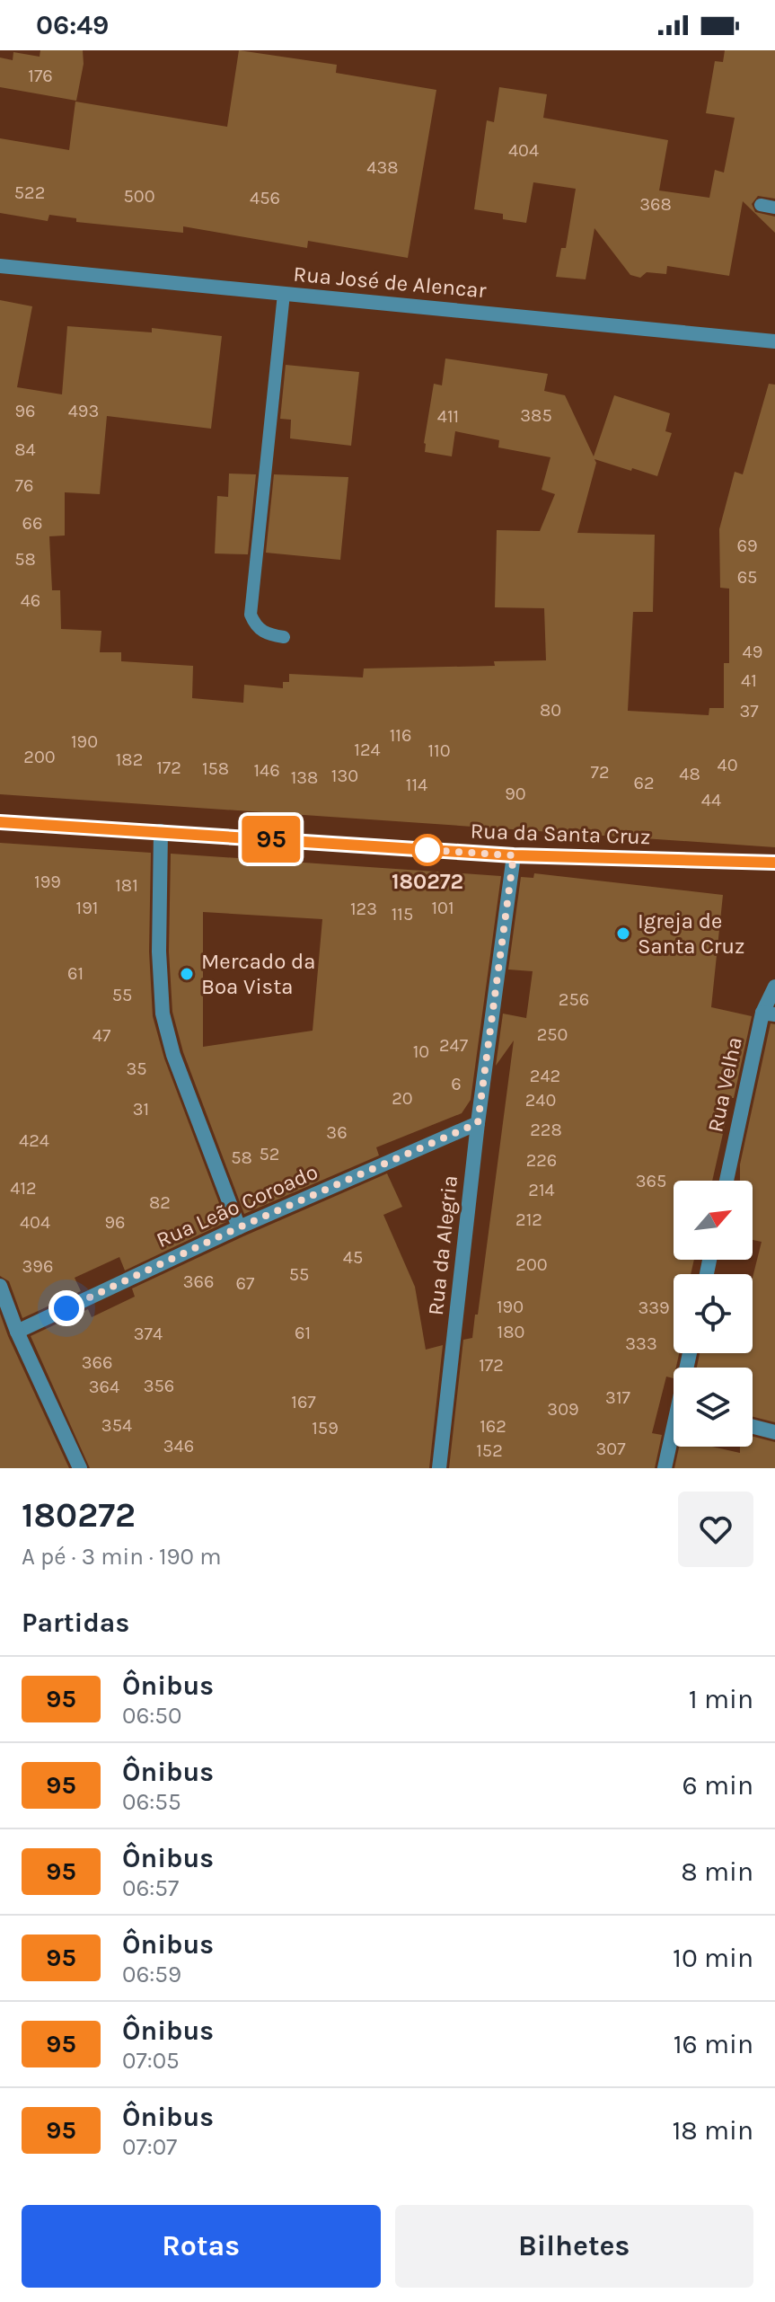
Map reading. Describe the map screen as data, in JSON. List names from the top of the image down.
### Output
{
  "streets": {
    "street": [
      "Rua José de Alencar",
      "Rua da Santa Cruz",
      "Rua Velha",
      "Rua Leão Coroado",
      "Rua da Alegria"
    ]
  },
  "crossings": [
    ["Rua da Santa Cruz", "Rua da Alegria"],
    ["Rua Leão Coroado", "Rua da Alegria"]
  ],
  "places": ["180272", "Igreja de Santa Cruz", "Mercado da Boa Vista"],
  "lines": ["bus line 95"],
  "house_numbers": [
    "176",
    "404",
    "438",
    "522",
    "500",
    "456",
    "368",
    "96",
    "493",
    "385",
    "411",
    "84",
    "76",
    "66",
    "69",
    "58",
    "65",
    "46",
    "49",
    "41",
    "80",
    "37",
    "116",
    "190",
    "124",
    "110",
    "200",
    "182",
    "40",
    "172",
    "158",
    "146",
    "72",
    "48",
    "130",
    "138",
    "62",
    "114",
    "90",
    "44",
    "199",
    "181",
    "191",
    "101",
    "123",
    "115",
    "61",
    "55",
    "256",
    "250",
    "47",
    "247",
    "10",
    "35",
    "242",
    "6",
    "20",
    "240",
    "31",
    "228",
    "36",
    "424",
    "52",
    "58",
    "226",
    "365",
    "412",
    "214",
    "82",
    "212",
    "404",
    "96",
    "45",
    "200",
    "396",
    "55",
    "366",
    "67",
    "190",
    "339",
    "180",
    "61",
    "374",
    "333",
    "366",
    "172",
    "356",
    "364",
    "317",
    "167",
    "309",
    "354",
    "162",
    "159",
    "346",
    "307",
    "152"
  ],
  "north": "top right",
  "page": {
    "status": "06:49",
    "on_map": "95",
    "heading": [
      ["180272", "A pé · 3 min · 190 m"],
      "Partidas"
    ],
    "list": [
      {
        "mark": "95",
        "name": "Ônibus",
        "note": "06:50",
        "value": "1 min"
      },
      {
        "mark": "95",
        "name": "Ônibus",
        "note": "06:55",
        "value": "6 min"
      },
      {
        "mark": "95",
        "name": "Ônibus",
        "note": "06:57",
        "value": "8 min"
      },
      {
        "mark": "95",
        "name": "Ônibus",
        "note": "06:59",
        "value": "10 min"
      },
      {
        "mark": "95",
        "name": "Ônibus",
        "note": "07:05",
        "value": "16 min"
      },
      {
        "mark": "95",
        "name": "Ônibus",
        "note": "07:07",
        "value": "18 min"
      }
    ],
    "buttons": ["Rotas", "Bilhetes"]
  }
}
